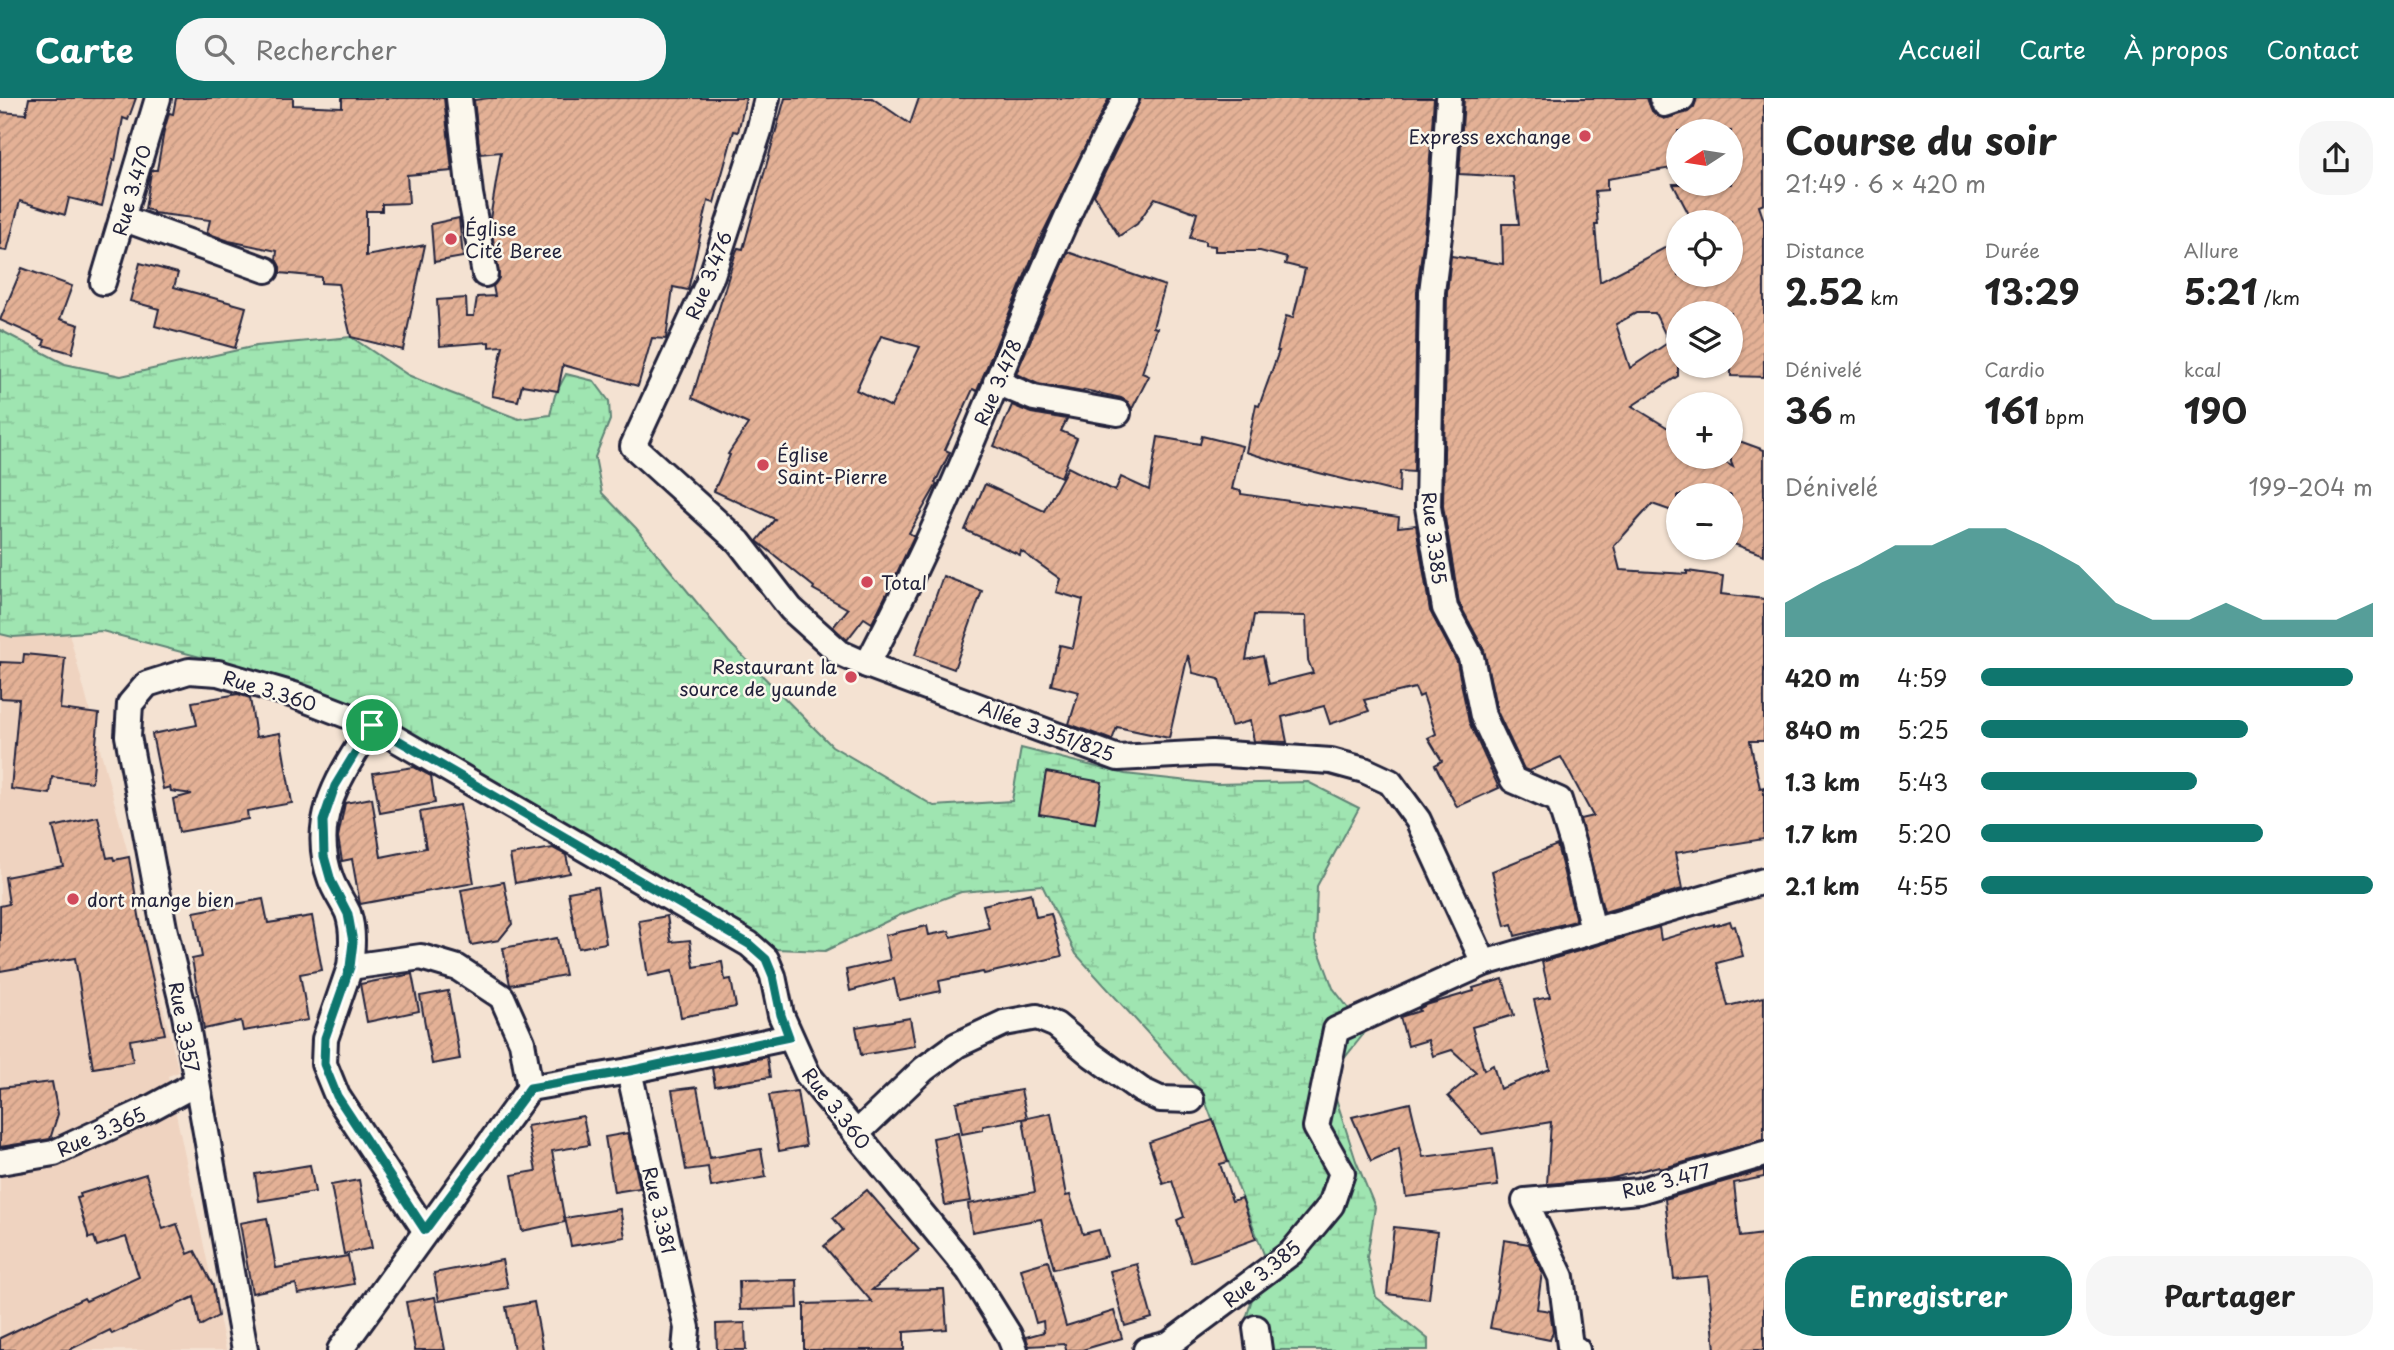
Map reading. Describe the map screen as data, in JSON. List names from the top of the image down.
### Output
{
  "streets": {
    "street": [
      "Rue 3.470",
      "Rue 3.476",
      "Rue 3.478",
      "Rue 3.385",
      "Rue 3.360",
      "Allée 3.351/825",
      "Rue 3.357",
      "Rue 3.365",
      "Rue 3.477",
      "Rue 3.381"
    ]
  },
  "crossings": [
    ["Rue 3.476", "Allée 3.351/825"],
    ["Rue 3.478", "Allée 3.351/825"],
    ["Rue 3.385", "Allée 3.351/825"],
    ["Rue 3.360", "Rue 3.357"],
    ["Rue 3.357", "Rue 3.365"]
  ],
  "places": [
    "Express exchange",
    "Église Cité Beree",
    "Église Saint-Pierre",
    "Total",
    "Restaurant la source de yaunde",
    "dort mange bien"
  ],
  "north": "left",
  "page": {
    "header": "Carte",
    "search": "Rechercher",
    "nav": [
      "Accueil",
      "Carte",
      "À propos",
      "Contact"
    ],
    "heading": ["Course du soir", "21:49 · 6 × 420 m"],
    "map_buttons": ["+", "−"],
    "stats": [
      ["Distance", "2.52 km"],
      ["Durée", "13:29"],
      ["Allure", "5:21 /km"],
      ["Dénivelé", "36 m"],
      ["Cardio", "161 bpm"],
      ["kcal", "190"]
    ],
    "chart": ["Dénivelé", "199–204 m"],
    "list": [
      {
        "name": "420 m",
        "note": "4:59"
      },
      {
        "name": "840 m",
        "note": "5:25"
      },
      {
        "name": "1.3 km",
        "note": "5:43"
      },
      {
        "name": "1.7 km",
        "note": "5:20"
      },
      {
        "name": "2.1 km",
        "note": "4:55"
      }
    ],
    "buttons": ["Enregistrer", "Partager"]
  }
}
